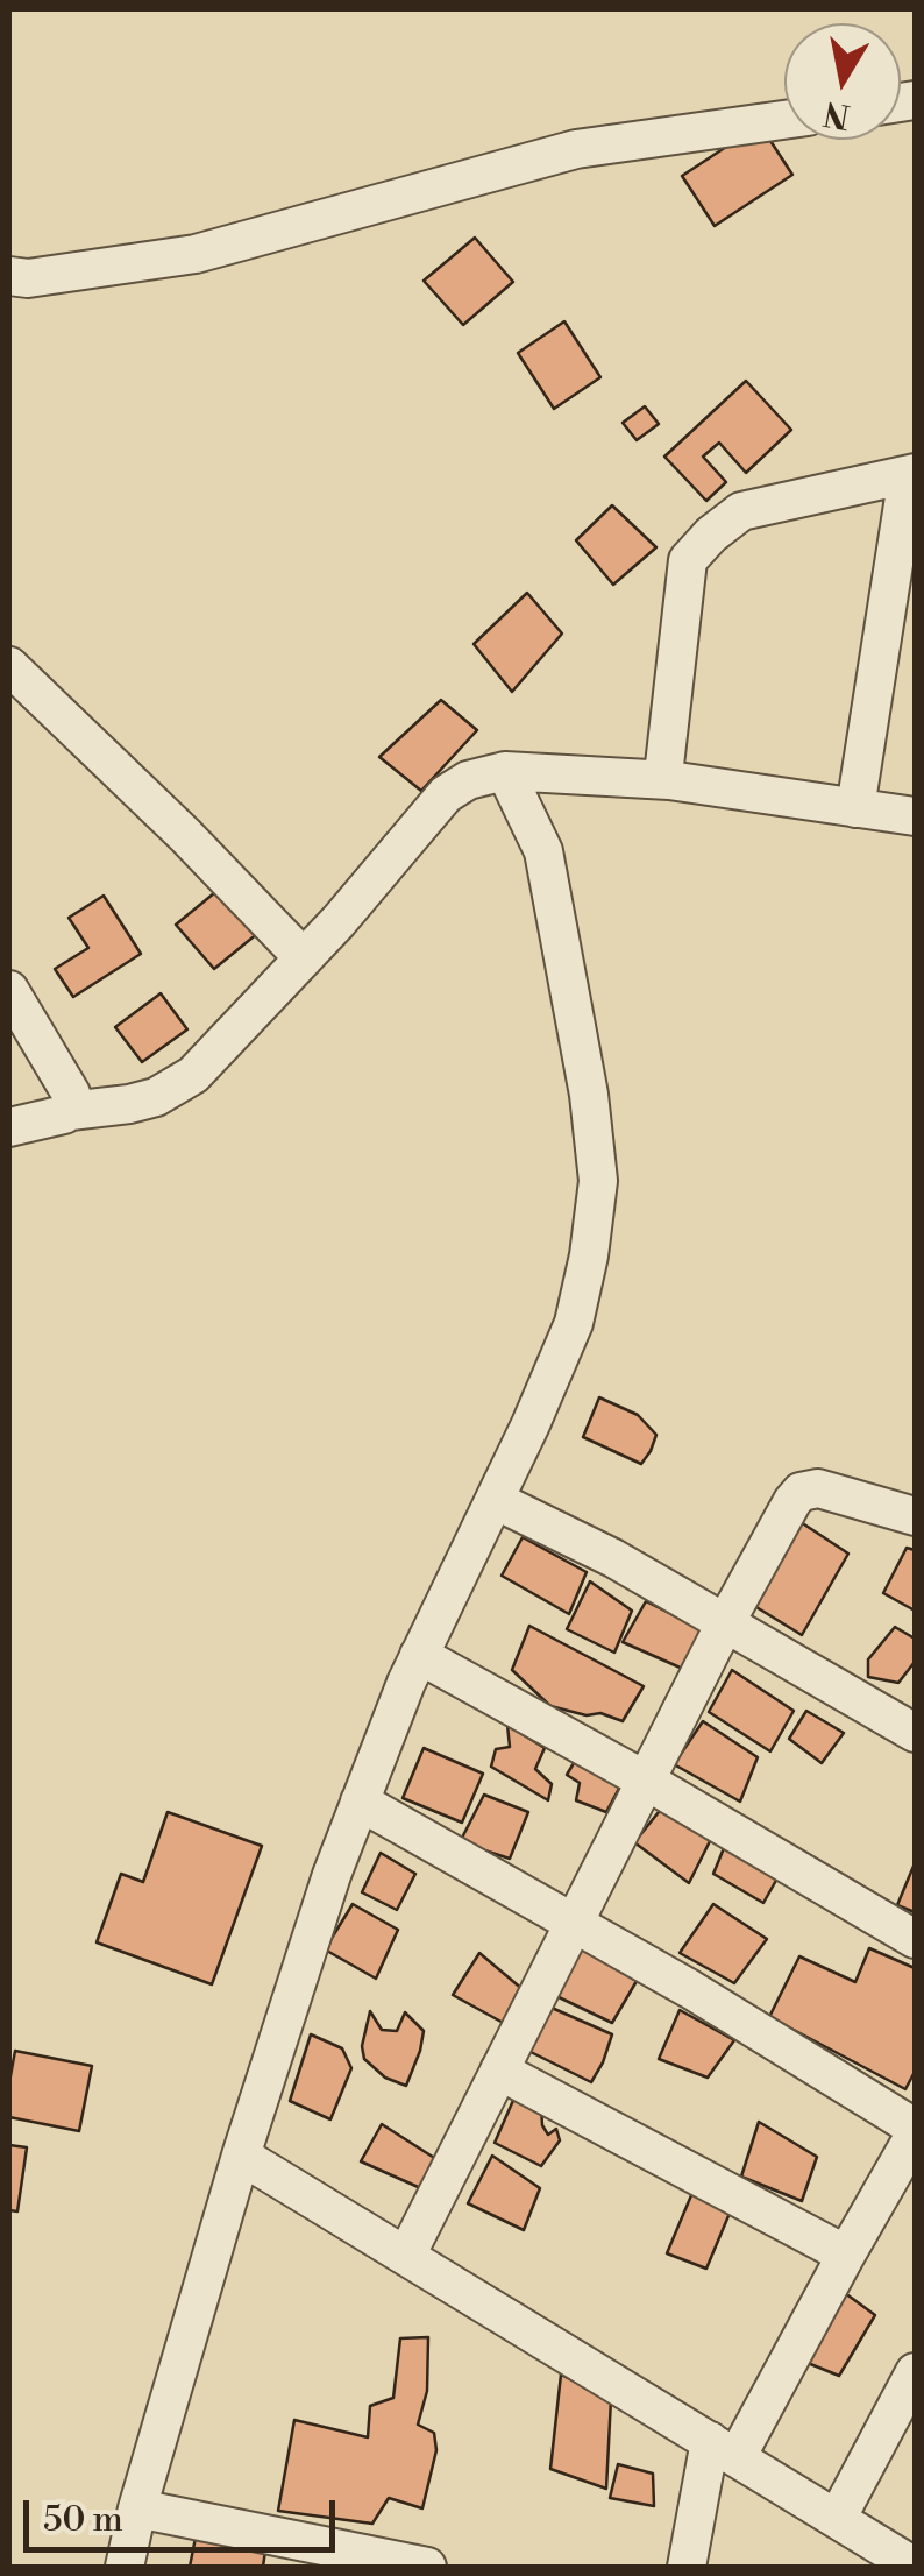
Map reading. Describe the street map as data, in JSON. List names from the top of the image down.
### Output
{
  "scale_bar": "50 m",
  "north": "bottom"
}
